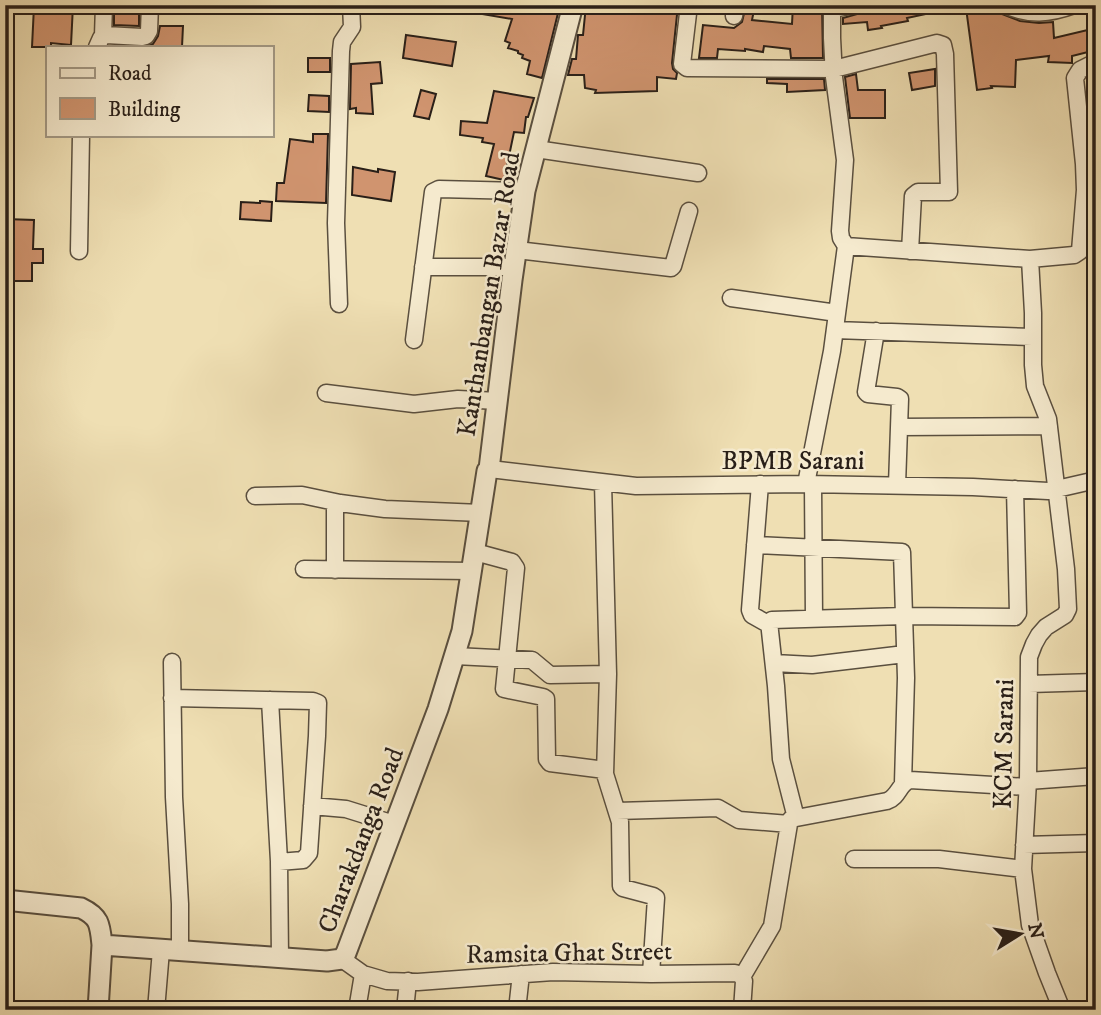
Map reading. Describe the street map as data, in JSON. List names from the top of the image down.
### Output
{
  "streets": {
    "street": [
      "Kanthanbangan Bazar Road",
      "BPMB Sarani",
      "KCM Sarani",
      "Charakdanga Road",
      "Ramsita Ghat Street"
    ]
  },
  "crossings": [
    ["Kanthanbangan Bazar Road", "BPMB Sarani"],
    ["Kanthanbangan Bazar Road", "Charakdanga Road"],
    ["BPMB Sarani", "KCM Sarani"],
    ["BPMB Sarani", "Charakdanga Road"]
  ],
  "legend": ["Road", "Building"],
  "north": "right"
}
